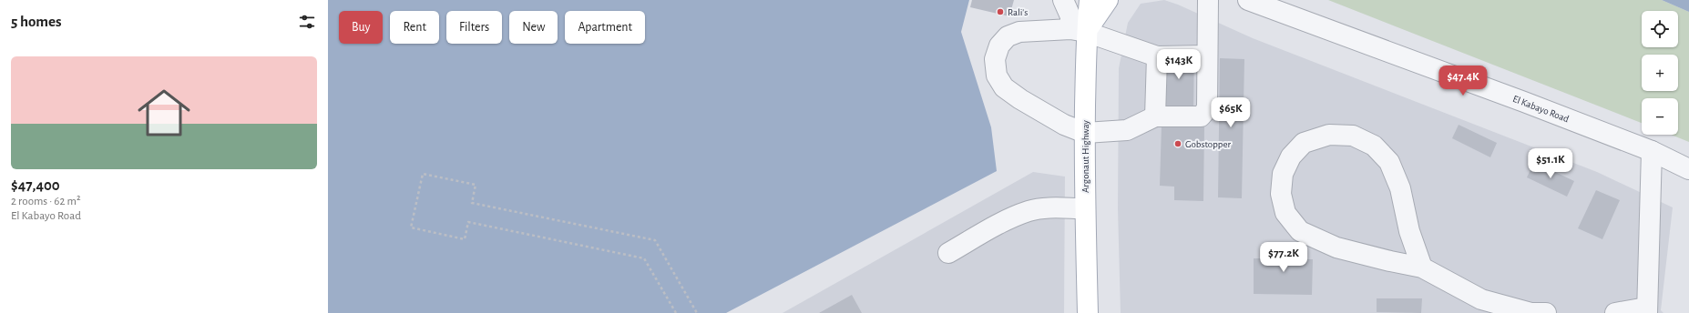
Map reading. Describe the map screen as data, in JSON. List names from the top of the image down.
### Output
{
  "streets": {
    "main road": ["Argonaut Highway"],
    "street": ["El Kabayo Road"]
  },
  "places": ["Rali's", "Gobstopper"],
  "page": {
    "heading": "5 homes",
    "map_buttons": ["+", "−"],
    "chip": [
      "Buy",
      "Rent",
      "Filters",
      "New",
      "Apartment"
    ],
    "list": [
      {
        "name": "$47,400",
        "note": "2 rooms · 62 m² · El Kabayo Road"
      }
    ],
    "price": [
      "$143K",
      "$47.4K",
      "$65K",
      "$51.1K",
      "$77.2K"
    ]
  }
}
